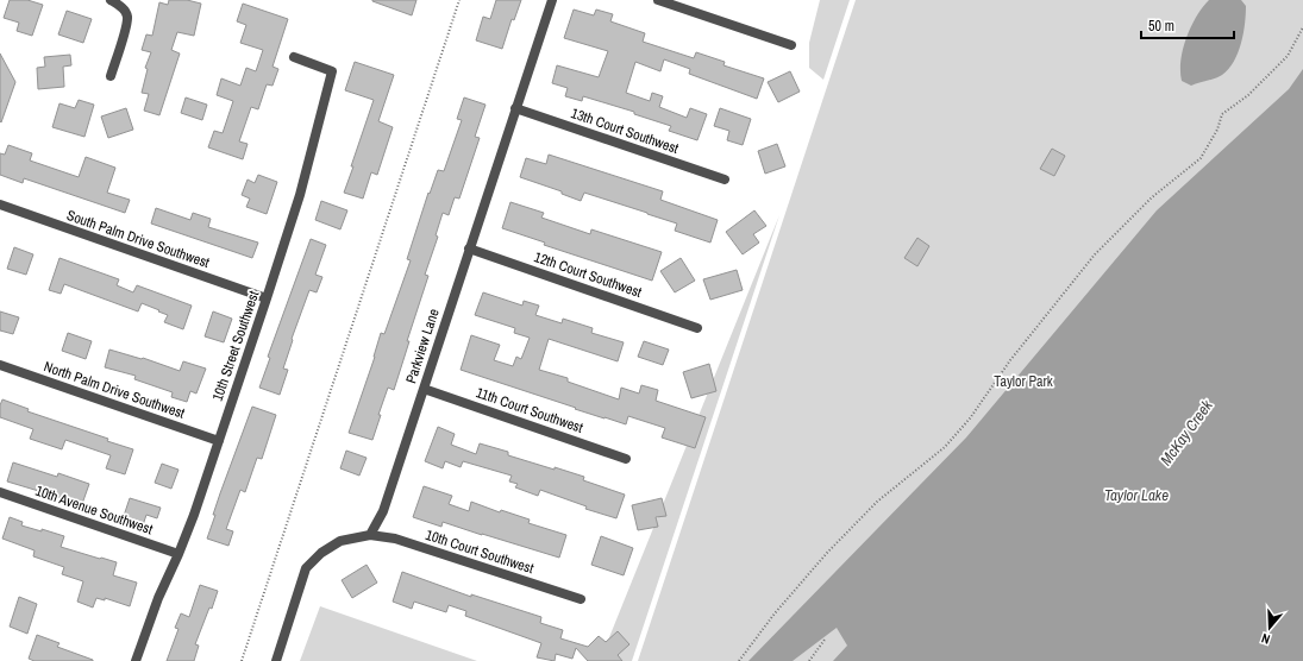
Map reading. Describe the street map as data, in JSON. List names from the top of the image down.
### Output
{
  "streets": {
    "street": [
      "13th Court Southwest",
      "South Palm Drive Southwest",
      "12th Court Southwest",
      "10th Street Southwest",
      "Parkview Lane",
      "North Palm Drive Southwest",
      "11th Court Southwest",
      "10th Avenue Southwest",
      "10th Court Southwest"
    ]
  },
  "crossings": [
    ["13th Court Southwest", "Parkview Lane"],
    ["South Palm Drive Southwest", "10th Street Southwest"],
    ["12th Court Southwest", "Parkview Lane"],
    ["10th Street Southwest", "North Palm Drive Southwest"],
    ["10th Street Southwest", "10th Avenue Southwest"],
    ["Parkview Lane", "11th Court Southwest"],
    ["Parkview Lane", "10th Court Southwest"]
  ],
  "water": ["McKay Creek", "Taylor Lake"],
  "parks": ["Taylor Park"],
  "scale_bar": "50 m",
  "north": "bottom"
}
